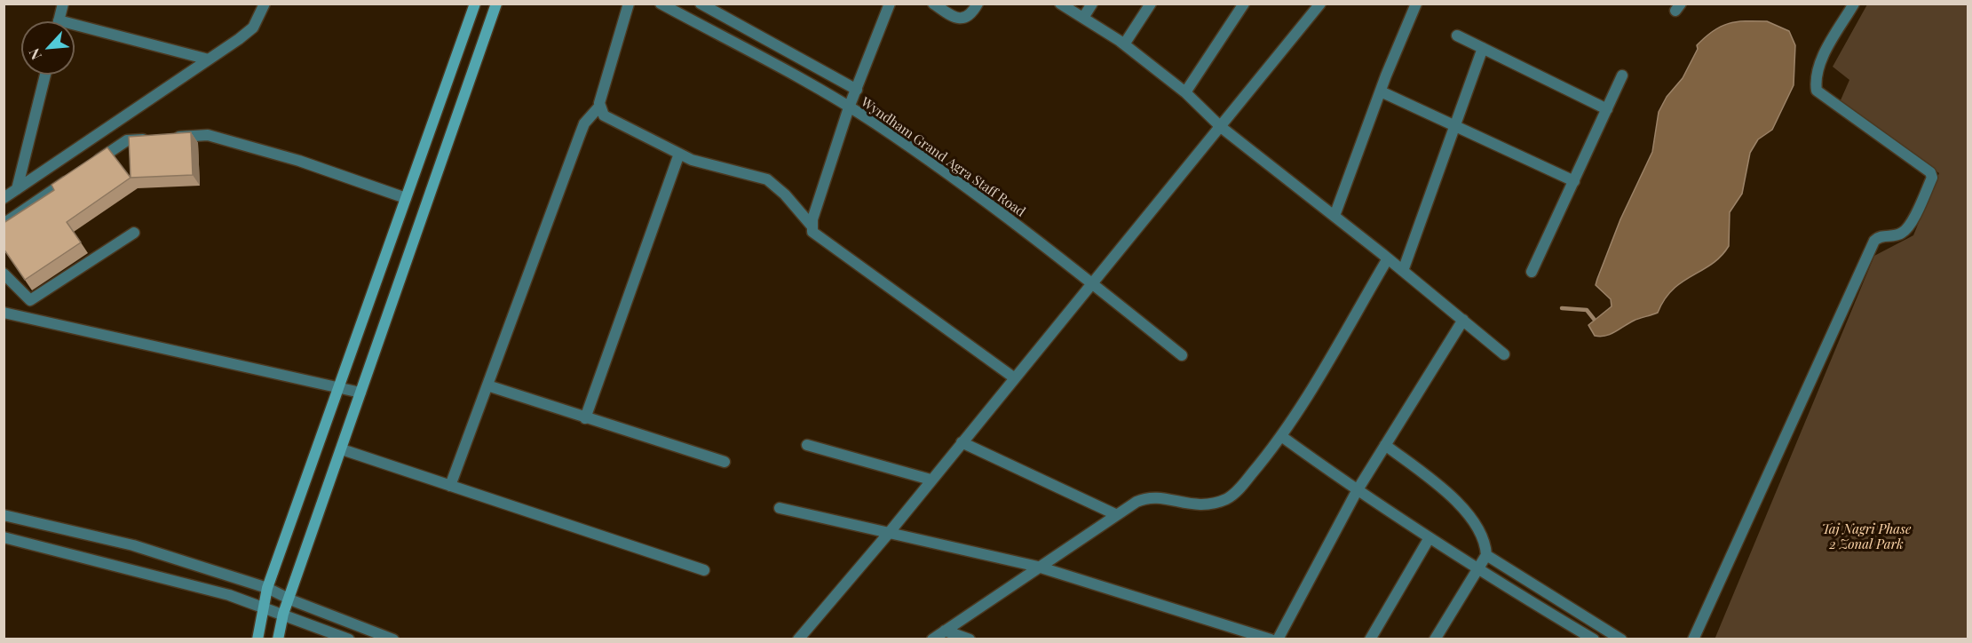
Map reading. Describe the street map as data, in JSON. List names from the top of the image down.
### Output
{
  "streets": {
    "street": ["Wyndham Grand Agra Staff Road"]
  },
  "parks": ["Taj Nagri Phase 2 Zonal Park"],
  "north": "bottom left"
}
